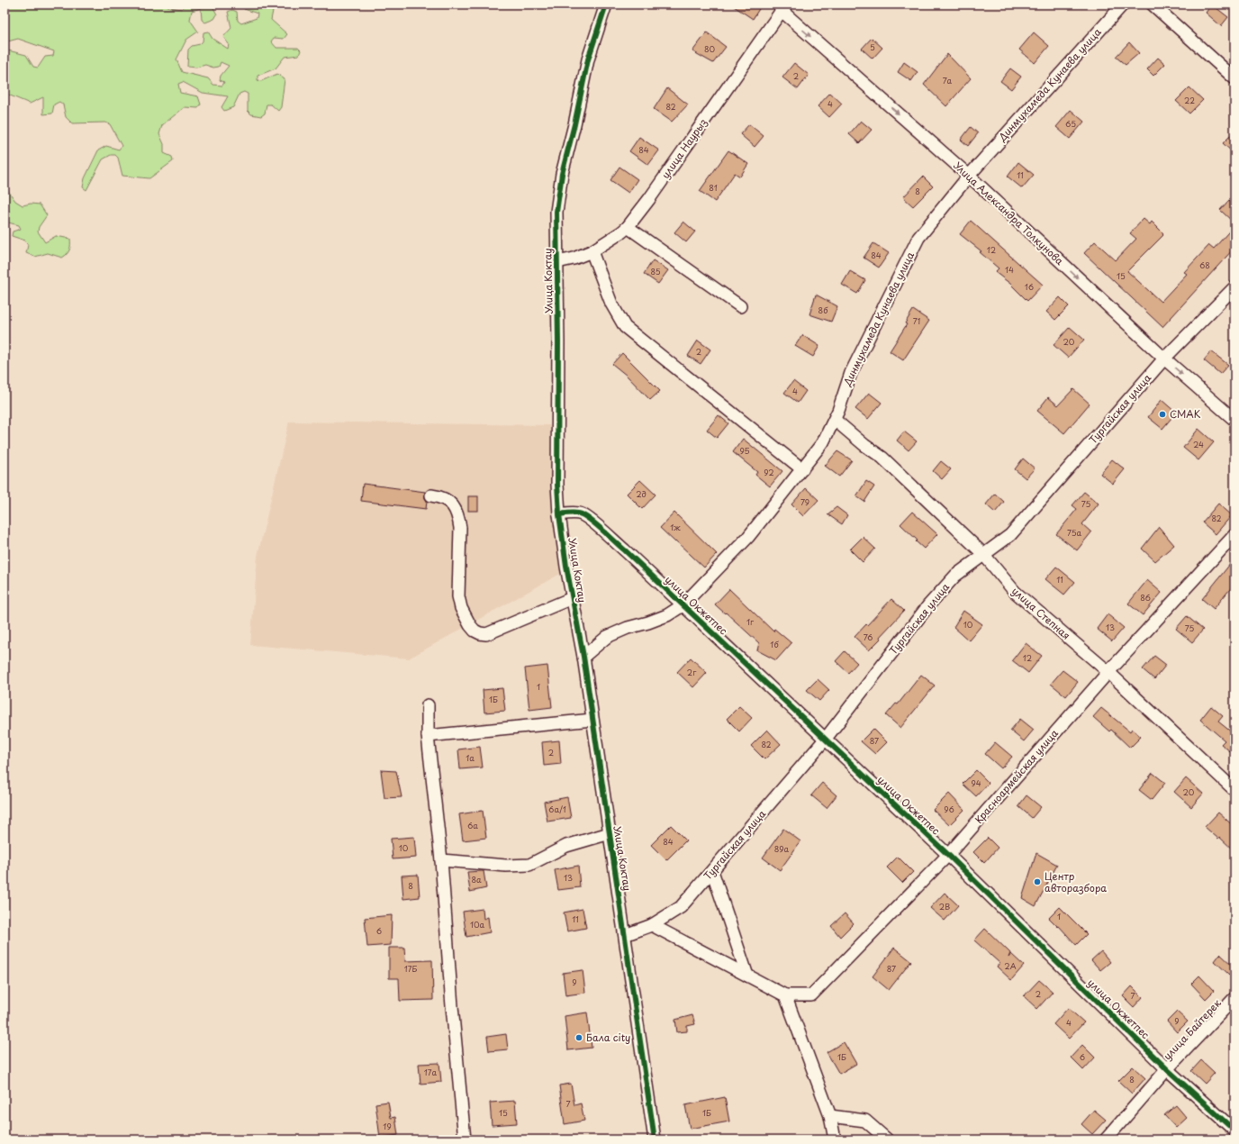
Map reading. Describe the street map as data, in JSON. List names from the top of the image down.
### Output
{
  "streets": {
    "street": [
      "Динмухамеда Кунаева улица",
      "улица Наурыз",
      "Улица Александра Толкунова",
      "Улица Коктау",
      "Тургайская улица",
      "улица Окжетпес",
      "улица Степная",
      "Красноармейская улица",
      "улица Байтерек"
    ]
  },
  "crossings": [
    ["Динмухамеда Кунаева улица", "Улица Александра Толкунова"],
    ["Динмухамеда Кунаева улица", "Улица Коктау"],
    ["Динмухамеда Кунаева улица", "улица Окжетпес"],
    ["Динмухамеда Кунаева улица", "улица Степная"],
    ["улица Наурыз", "Улица Александра Толкунова"],
    ["улица Наурыз", "Улица Коктау"],
    ["Улица Александра Толкунова", "Тургайская улица"],
    ["Улица Коктау", "Тургайская улица"],
    ["Улица Коктау", "улица Окжетпес"],
    ["Тургайская улица", "улица Окжетпес"],
    ["Тургайская улица", "улица Степная"],
    ["улица Окжетпес", "Красноармейская улица"],
    ["улица Окжетпес", "улица Байтерек"],
    ["улица Степная", "Красноармейская улица"]
  ],
  "one_way": ["Улица Александра Толкунова"],
  "places": ["СМАК", "Центр авторазбора", "Бала city"],
  "house_numbers": [
    "5",
    "80",
    "2",
    "7а",
    "22",
    "4",
    "82",
    "65",
    "84",
    "11",
    "81",
    "8",
    "12",
    "84",
    "68",
    "14",
    "85",
    "15",
    "16",
    "8б",
    "71",
    "20",
    "2",
    "4",
    "24",
    "95",
    "92",
    "2д",
    "79",
    "75",
    "82",
    "1ж",
    "75а",
    "11",
    "86",
    "1г",
    "10",
    "13",
    "75",
    "76",
    "1б",
    "12",
    "2г",
    "1",
    "1Б",
    "87",
    "82",
    "2",
    "1а",
    "94",
    "20",
    "6а/1",
    "96",
    "6а",
    "84",
    "10",
    "89а",
    "13",
    "8а",
    "8",
    "2В",
    "1",
    "11",
    "10а",
    "6",
    "2А",
    "17Б",
    "87",
    "9",
    "2",
    "7",
    "9",
    "4",
    "1Б",
    "6",
    "17а",
    "8",
    "7",
    "15",
    "1Б",
    "19"
  ]
}
